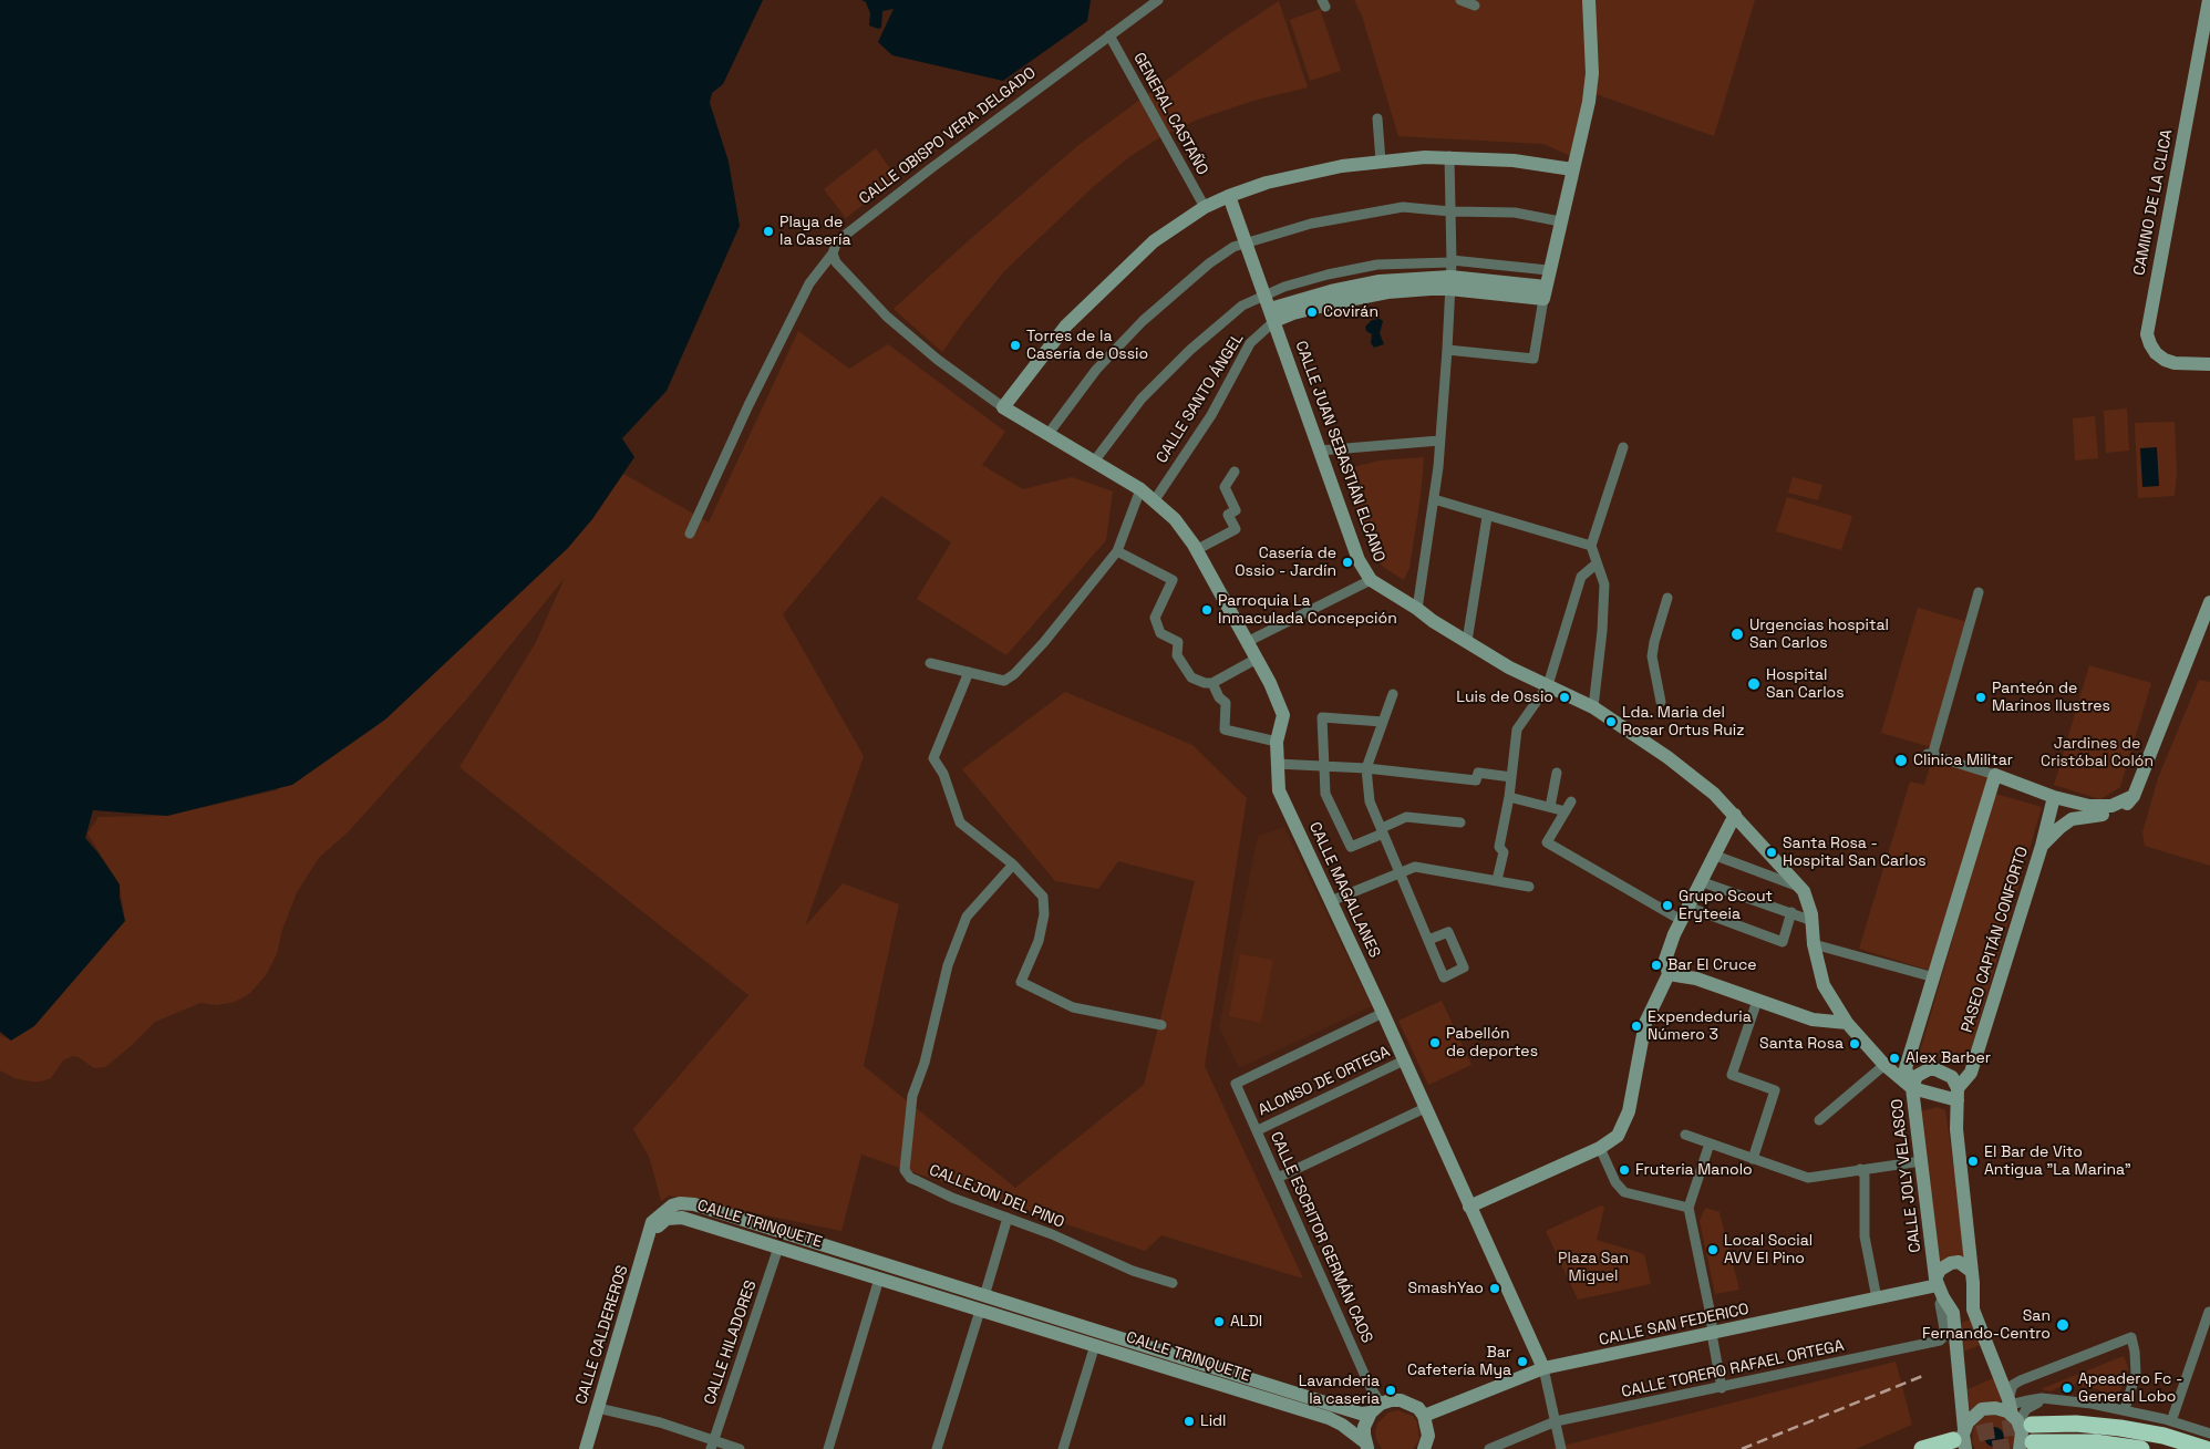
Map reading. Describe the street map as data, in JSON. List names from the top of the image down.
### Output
{
  "streets": {
    "street": [
      "GENERAL CASTAÑO",
      "CALLE OBISPO VERA DELGADO",
      "CAMINO DE LA CLICA",
      "CALLE SANTO ÁNGEL",
      "CALLE JUAN SEBASTIÁN ELCANO",
      "CALLE MAGALLANES",
      "PASEO CAPITÁN CONFORTO",
      "ALONSO DE ORTEGA",
      "CALLE JOLY VELASCO",
      "CALLEJON DEL PINO",
      "CALLE TRINQUETE",
      "CALLE ESCRITOR GERMÁN CAOS",
      "CALLE SAN FEDERICO",
      "CALLE CALDEREROS",
      "CALLE HILADORES",
      "CALLE TORERO RAFAEL ORTEGA"
    ]
  },
  "crossings": [
    ["GENERAL CASTAÑO", "CALLE OBISPO VERA DELGADO"],
    ["CALLE SANTO ÁNGEL", "CALLE JUAN SEBASTIÁN ELCANO"],
    ["CALLE SANTO ÁNGEL", "CALLE MAGALLANES"],
    ["CALLE JUAN SEBASTIÁN ELCANO", "CALLE JOLY VELASCO"],
    ["CALLE MAGALLANES", "ALONSO DE ORTEGA"],
    ["CALLE MAGALLANES", "CALLE ESCRITOR GERMÁN CAOS"],
    ["CALLE MAGALLANES", "CALLE SAN FEDERICO"],
    ["ALONSO DE ORTEGA", "CALLE ESCRITOR GERMÁN CAOS"],
    ["CALLE JOLY VELASCO", "CALLE SAN FEDERICO"],
    ["CALLE JOLY VELASCO", "CALLE TORERO RAFAEL ORTEGA"],
    ["CALLE TRINQUETE", "CALLE ESCRITOR GERMÁN CAOS"],
    ["CALLE TRINQUETE", "CALLE SAN FEDERICO"],
    ["CALLE TRINQUETE", "CALLE CALDEREROS"],
    ["CALLE TRINQUETE", "CALLE HILADORES"],
    ["CALLE SAN FEDERICO", "CALLE TORERO RAFAEL ORTEGA"]
  ],
  "parks": ["Jardines de Cristóbal Colón", "Plaza San Miguel"],
  "places": [
    "Playa de la Casería",
    "Covirán",
    "Torres de la Casería de Ossio",
    "Casería de Ossio - Jardín",
    "Parroquia La Inmaculada Concepción",
    "Urgencias hospital San Carlos",
    "Hospital San Carlos",
    "Luis de Ossio",
    "Panteón de Marinos Ilustres",
    "Lda. Maria del Rosar Ortus Ruiz",
    "Clinica Militar",
    "Santa Rosa - Hospital San Carlos",
    "Grupo Scout Eryteeia",
    "Bar El Cruce",
    "Expendeduria Número 3",
    "Pabellón de deportes",
    "Santa Rosa",
    "Alex Barber",
    "El Bar de Vito Antigua \"La Marina\"",
    "Fruteria Manolo",
    "Local Social AVV El Pino",
    "SmashYao",
    "ALDI",
    "San Fernando-Centro",
    "Bar Cafetería Mya",
    "Apeadero Fc - General Lobo",
    "Lavanderia la caseria",
    "Lidl"
  ]
}
